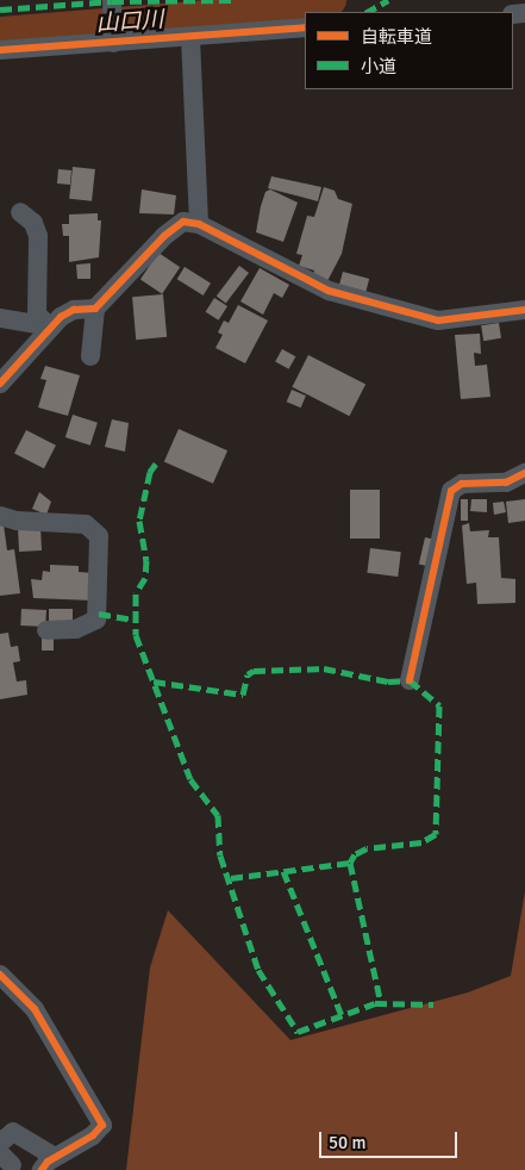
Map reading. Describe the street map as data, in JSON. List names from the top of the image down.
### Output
{
  "water": ["山口川"],
  "legend": ["自転車道", "小道"],
  "scale_bar": "50 m"
}
